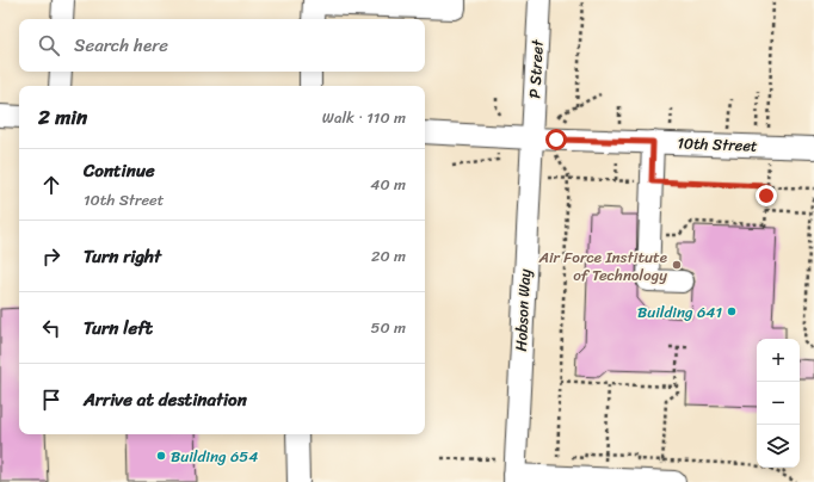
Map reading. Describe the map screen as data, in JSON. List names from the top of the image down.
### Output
{
  "streets": {
    "street": ["P Street", "10th Street", "Hobson Way"]
  },
  "crossings": [
    ["P Street", "10th Street"],
    ["P Street", "Hobson Way"],
    ["10th Street", "Hobson Way"]
  ],
  "places": ["Air Force Institute of Technology", "Building 641", "Building 654"],
  "page": {
    "search": "Search here",
    "heading": ["2 min", "Walk · 110 m"],
    "list": [
      ["Continue", "10th Street", "40 m"],
      ["Turn right", "20 m"],
      ["Turn left", "50 m"],
      "Arrive at destination"
    ],
    "map_buttons": ["+", "−"]
  }
}
